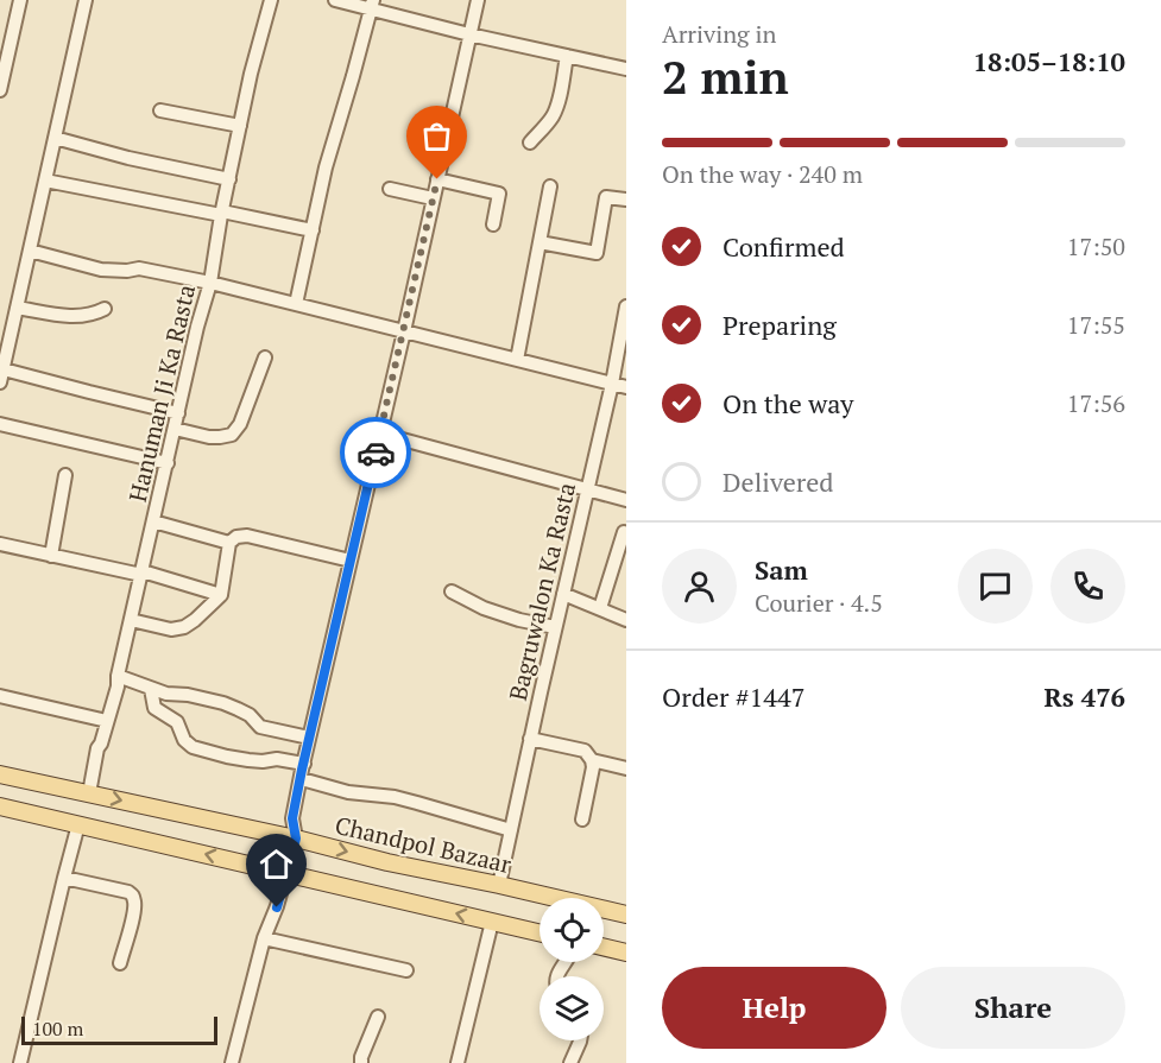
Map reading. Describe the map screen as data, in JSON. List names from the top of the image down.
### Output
{
  "streets": {
    "main road": ["Chandpol Bazaar"],
    "street": ["Hanuman Ji Ka Rasta", "Bagruwalon Ka Rasta"]
  },
  "crossings": [
    ["Hanuman Ji Ka Rasta", "Chandpol Bazaar"],
    ["Bagruwalon Ka Rasta", "Chandpol Bazaar"]
  ],
  "scale_bar": "100 m",
  "page": {
    "heading": ["2 min", "Arriving in", "18:05–18:10"],
    "panel": [
      "Sam",
      "Courier · 4.5",
      "Order #1447",
      "Rs 476"
    ],
    "bar": "On the way · 240 m",
    "list": [
      ["Confirmed", "17:50"],
      ["Preparing", "17:55"],
      ["On the way", "17:56"],
      "Delivered"
    ],
    "buttons": ["Help", "Share"],
    "scale": "100 m"
  }
}
